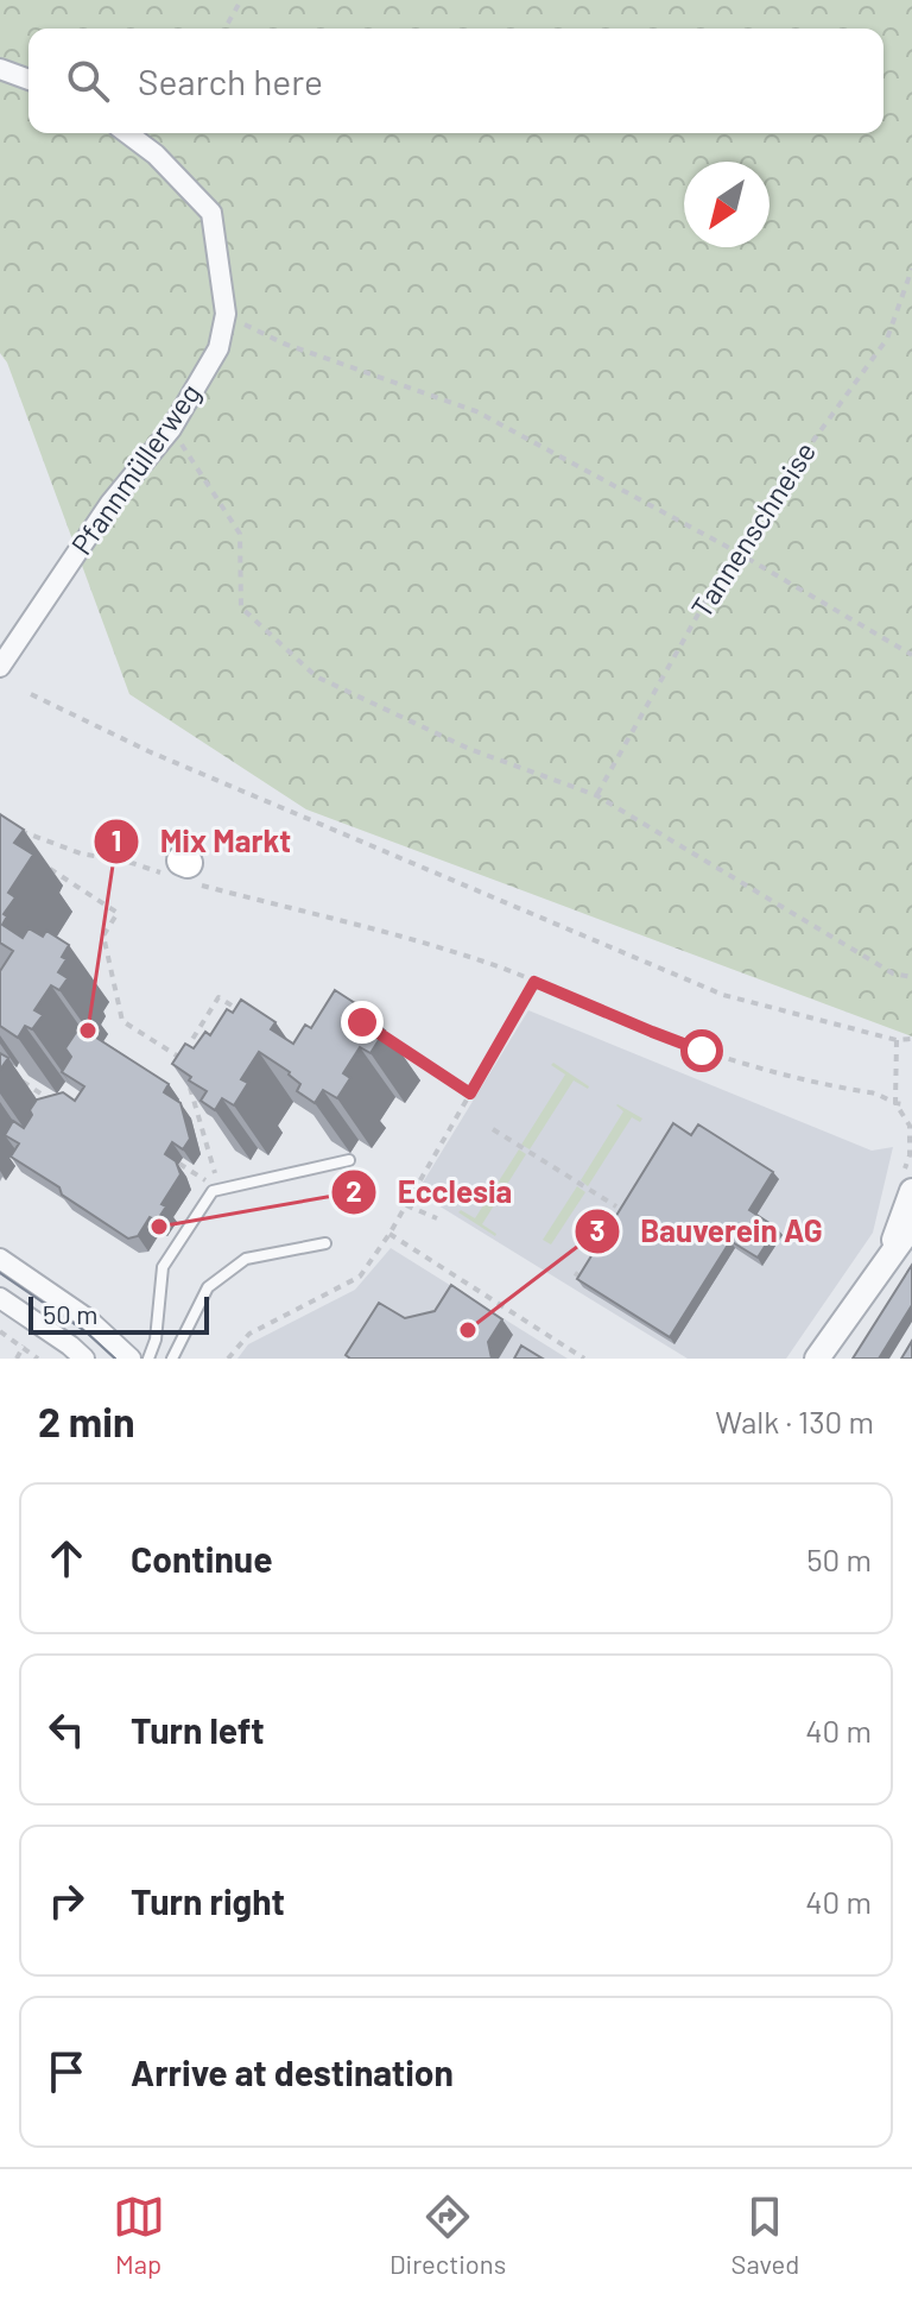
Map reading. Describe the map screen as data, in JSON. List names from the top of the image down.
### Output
{
  "streets": {
    "street": ["Pfannmüllerweg"],
    "path": ["Tannenschneise"]
  },
  "places": ["Mix Markt", "Ecclesia", "Bauverein AG"],
  "scale_bar": "50 m",
  "north": "bottom left",
  "page": {
    "search": "Search here",
    "scale": "50 m",
    "heading": ["2 min", "Walk · 130 m"],
    "list": [
      ["Continue", "50 m"],
      ["Turn left", "40 m"],
      ["Turn right", "40 m"],
      "Arrive at destination"
    ],
    "nav": ["Map", "Directions", "Saved"]
  }
}
